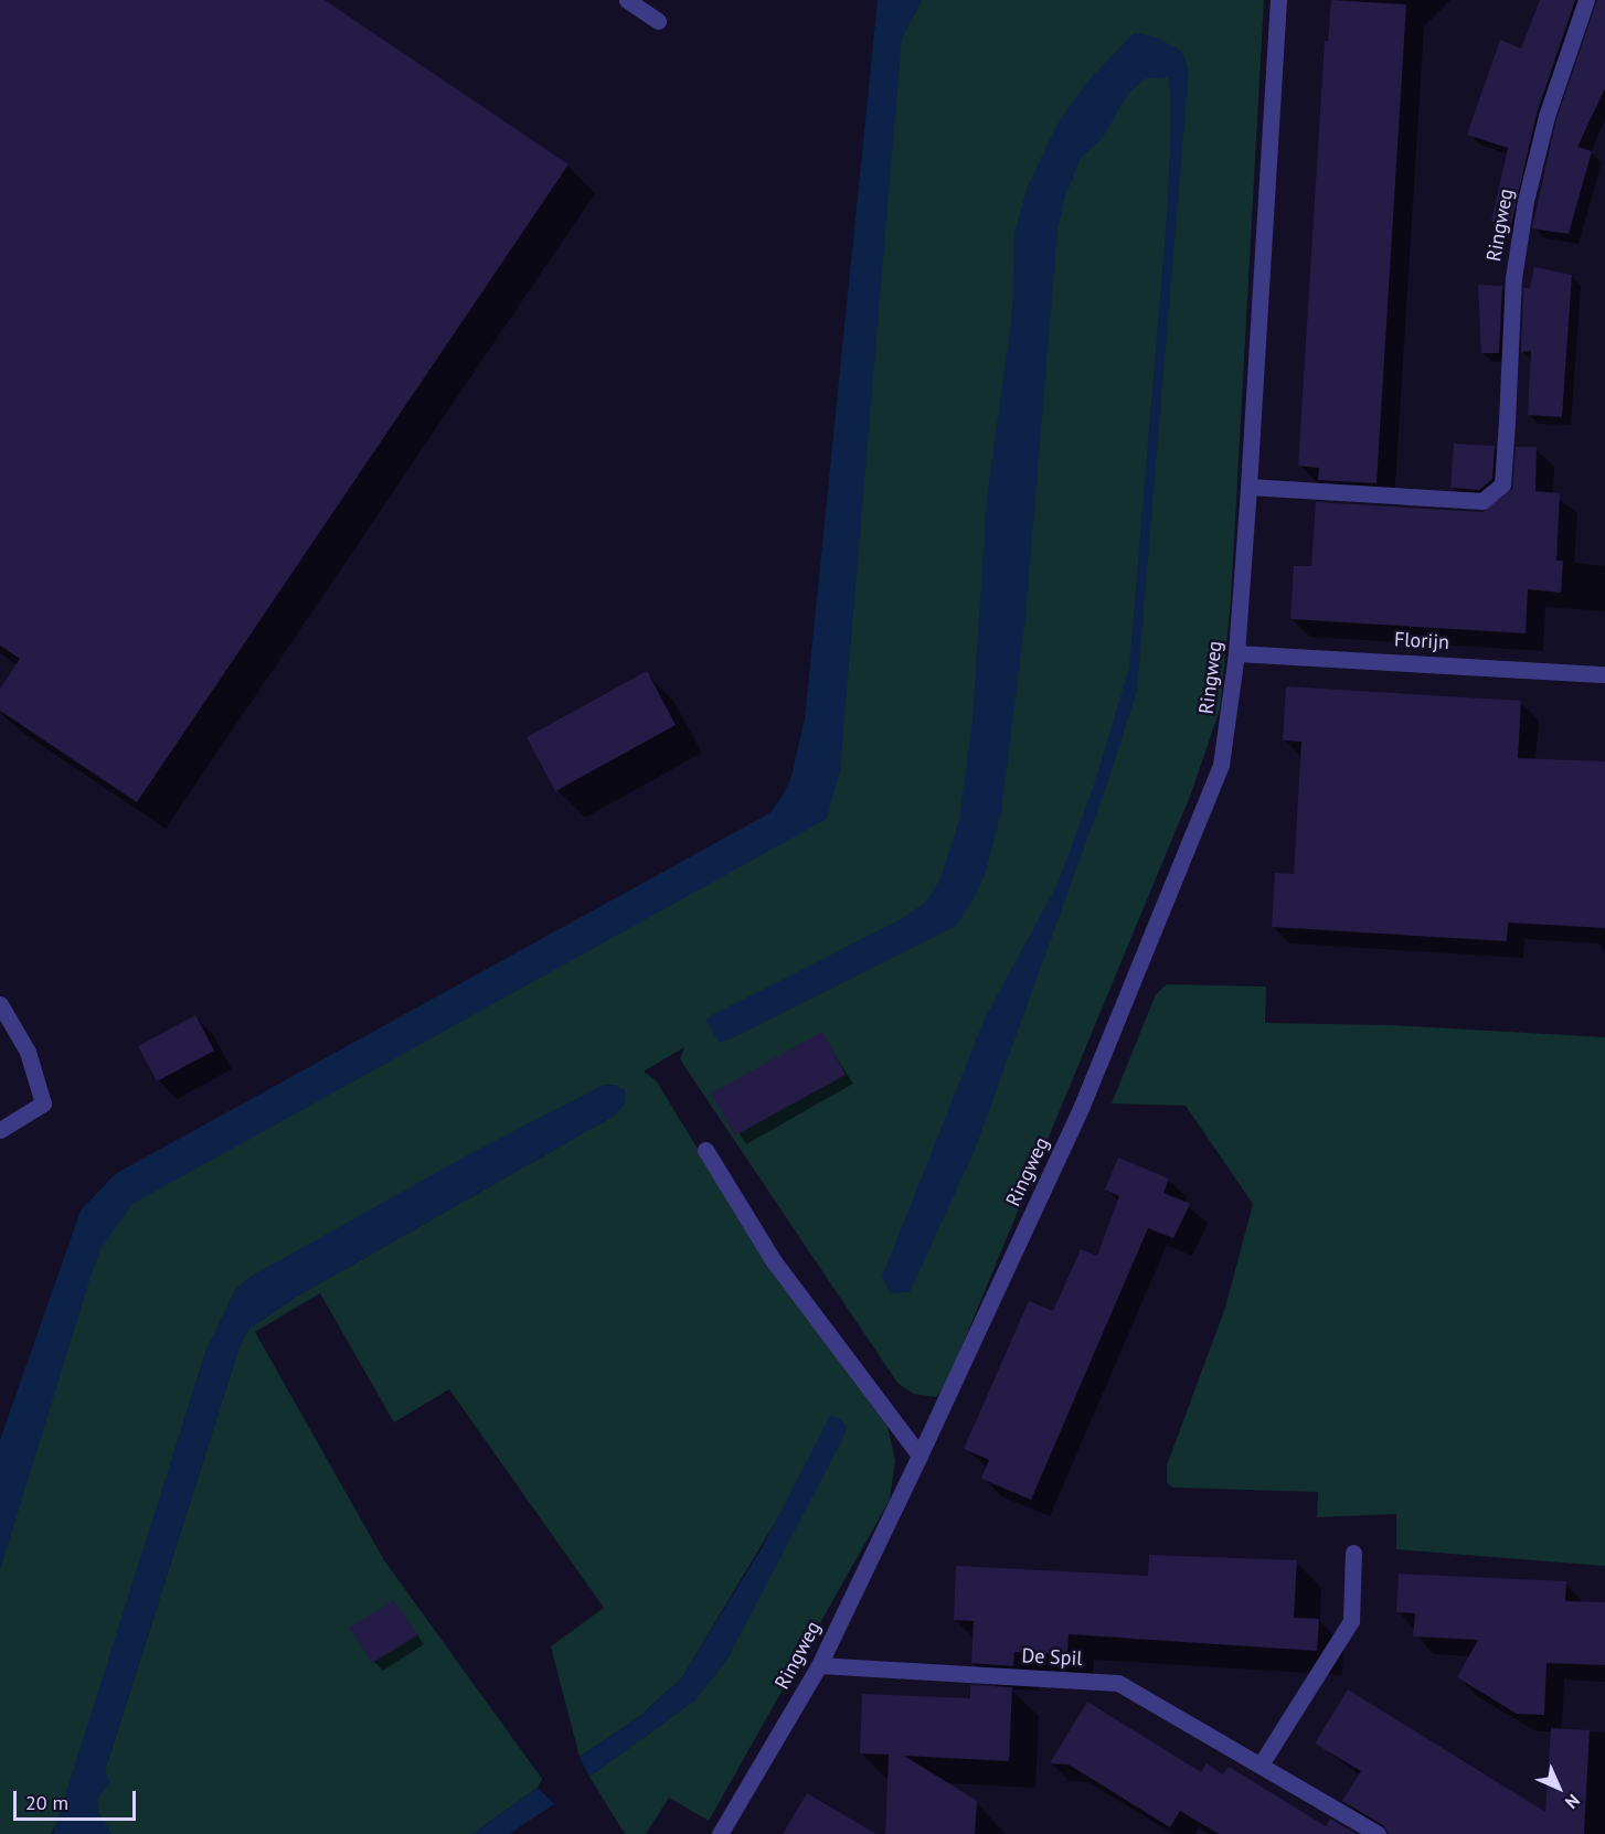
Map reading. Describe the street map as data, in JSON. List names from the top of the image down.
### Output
{
  "streets": {
    "street": ["Ringweg", "Florijn", "De Spil"]
  },
  "crossings": [
    ["Ringweg", "Florijn"],
    ["Ringweg", "De Spil"]
  ],
  "scale_bar": "20 m",
  "north": "bottom right"
}
